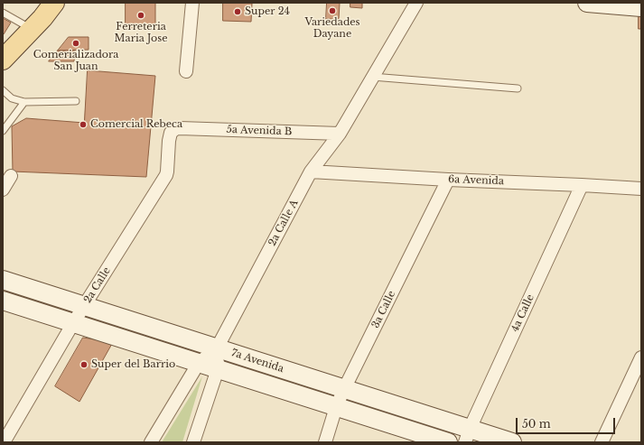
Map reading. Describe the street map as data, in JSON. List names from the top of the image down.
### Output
{
  "streets": {
    "street": [
      "5a Avenida B",
      "6a Avenida",
      "2a Calle A",
      "2a Calle",
      "3a Calle",
      "4a Calle",
      "7a Avenida"
    ]
  },
  "crossings": [
    ["5a Avenida B", "2a Calle A"],
    ["5a Avenida B", "2a Calle"],
    ["6a Avenida", "2a Calle A"],
    ["6a Avenida", "3a Calle"],
    ["6a Avenida", "4a Calle"],
    ["2a Calle A", "7a Avenida"],
    ["2a Calle", "7a Avenida"],
    ["3a Calle", "7a Avenida"],
    ["4a Calle", "7a Avenida"]
  ],
  "places": [
    "Variedades Dayane",
    "Super 24",
    "Ferreteria Maria Jose",
    "Comerializadora San Juan",
    "Comercial Rebeca",
    "Super del Barrio"
  ],
  "scale_bar": "50 m"
}
